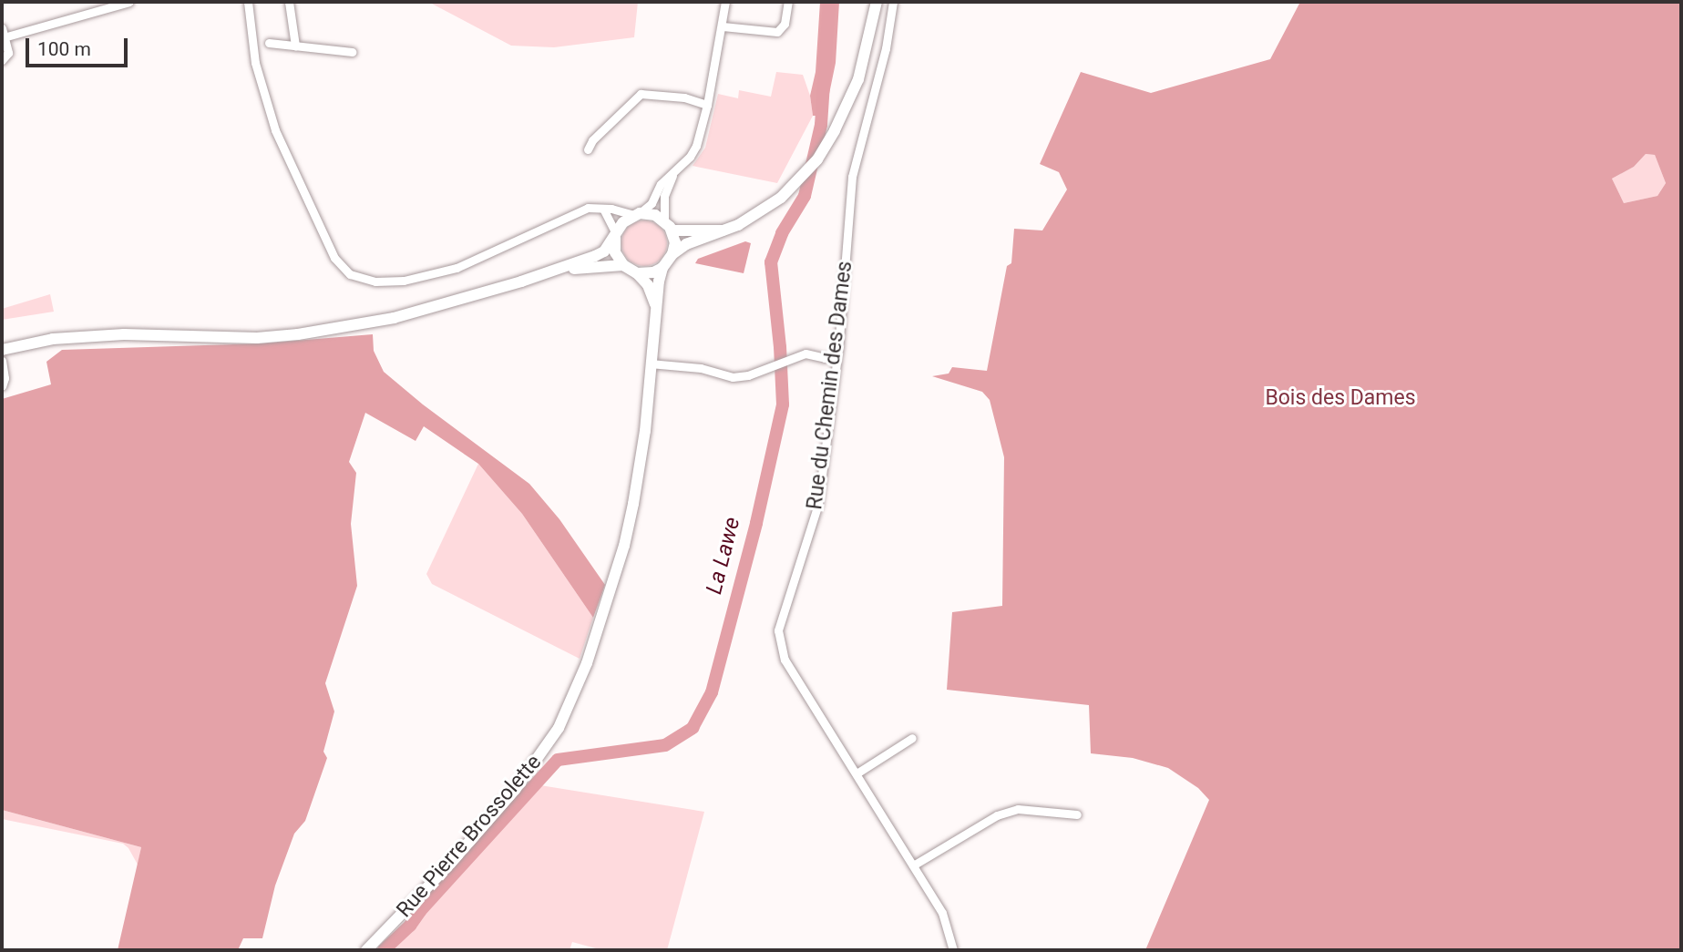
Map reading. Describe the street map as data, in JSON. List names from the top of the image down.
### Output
{
  "streets": {
    "main road": ["Rue Pierre Brossolette"],
    "street": ["Rue du Chemin des Dames"]
  },
  "water": ["La Lawe"],
  "parks": ["Bois des Dames"],
  "scale_bar": "100 m"
}
